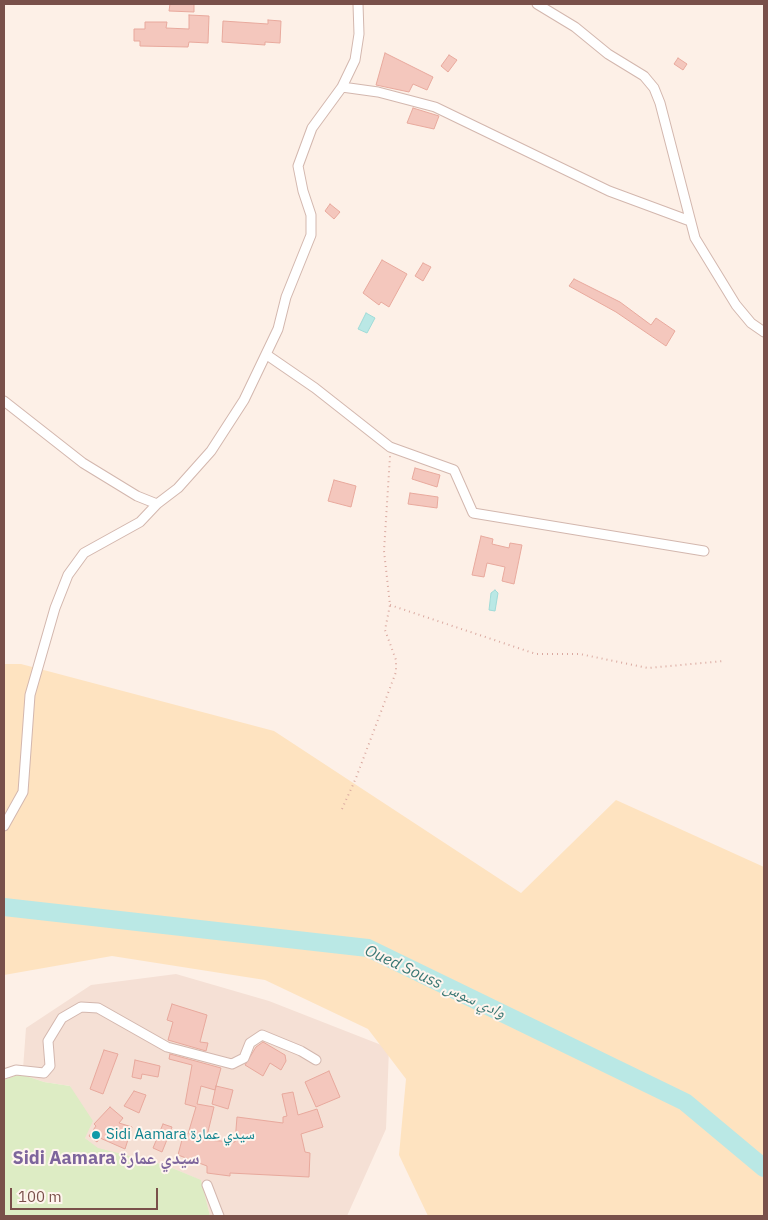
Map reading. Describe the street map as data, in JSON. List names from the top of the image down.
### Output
{
  "districts": ["Sidi Aamara سيدي عمارة"],
  "water": ["Oued Souss وادي سوس"],
  "places": ["Sidi Aamara سيدي عمارة"],
  "scale_bar": "100 m"
}
